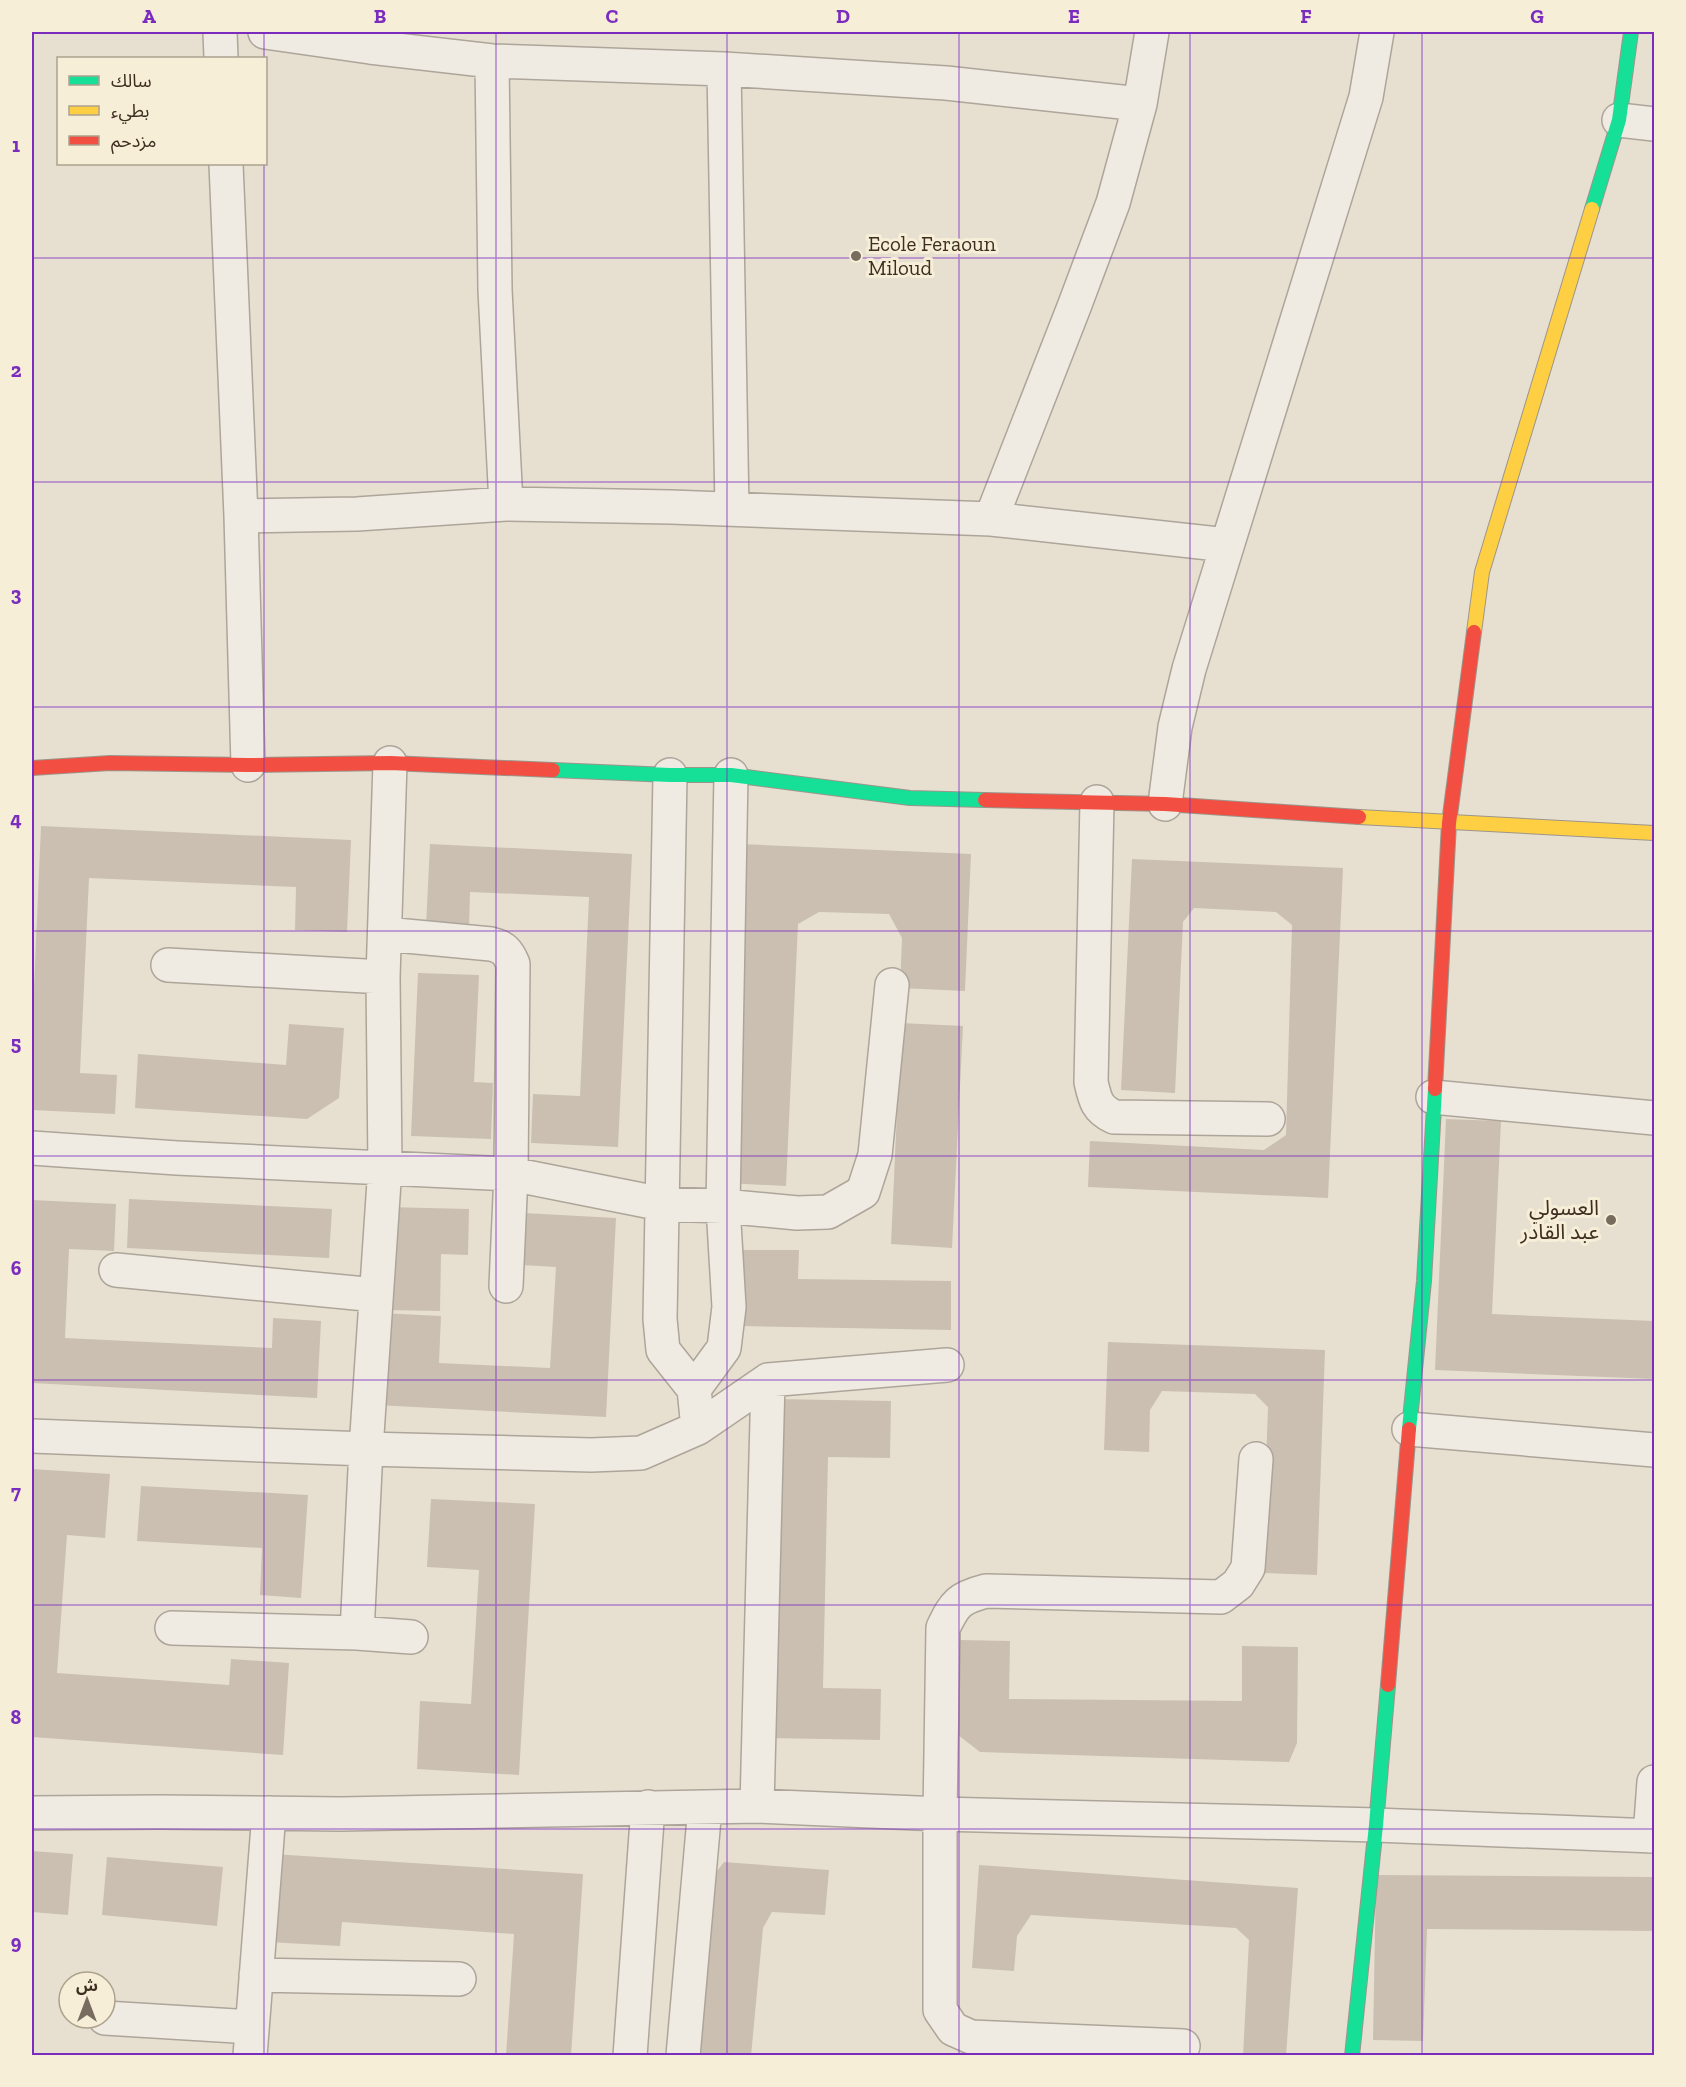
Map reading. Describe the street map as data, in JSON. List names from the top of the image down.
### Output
{
  "places": ["Ecole Feraoun Miloud", "العسولي عبد القادر"],
  "legend": ["سالك", "بطيء", "مزدحم"],
  "north": "top",
  "grid": {
    "columns": [
      "A",
      "B",
      "C",
      "D",
      "E",
      "F",
      "G"
    ],
    "rows": [
      "1",
      "2",
      "3",
      "4",
      "5",
      "6",
      "7",
      "8",
      "9"
    ]
  }
}
